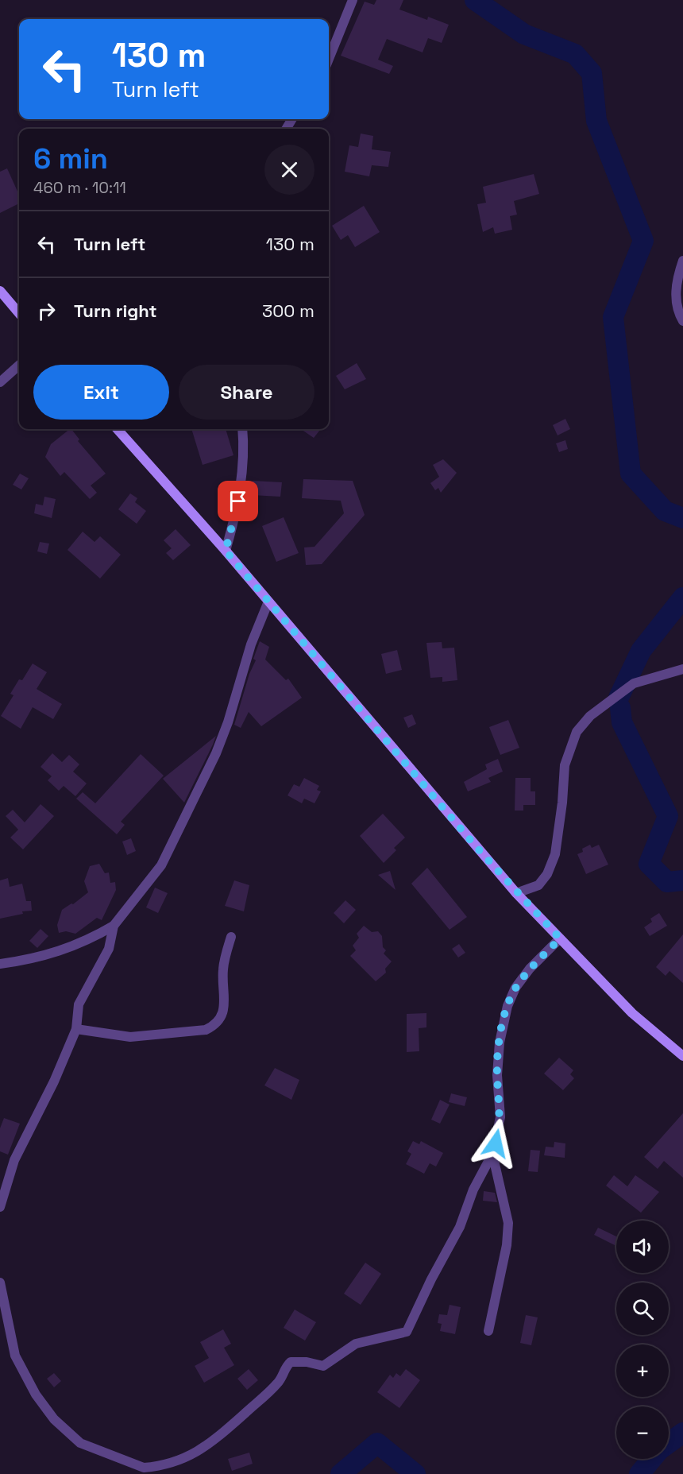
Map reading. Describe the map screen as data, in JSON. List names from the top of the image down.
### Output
{
  "page": {
    "turn": ["130 m", "Turn left"],
    "heading": ["6 min", "460 m · 10:11"],
    "list": [
      {
        "name": "Turn left",
        "value": "130 m"
      },
      {
        "name": "Turn right",
        "value": "300 m"
      }
    ],
    "buttons": ["Exit", "Share"],
    "map_buttons": ["+", "−"]
  }
}
